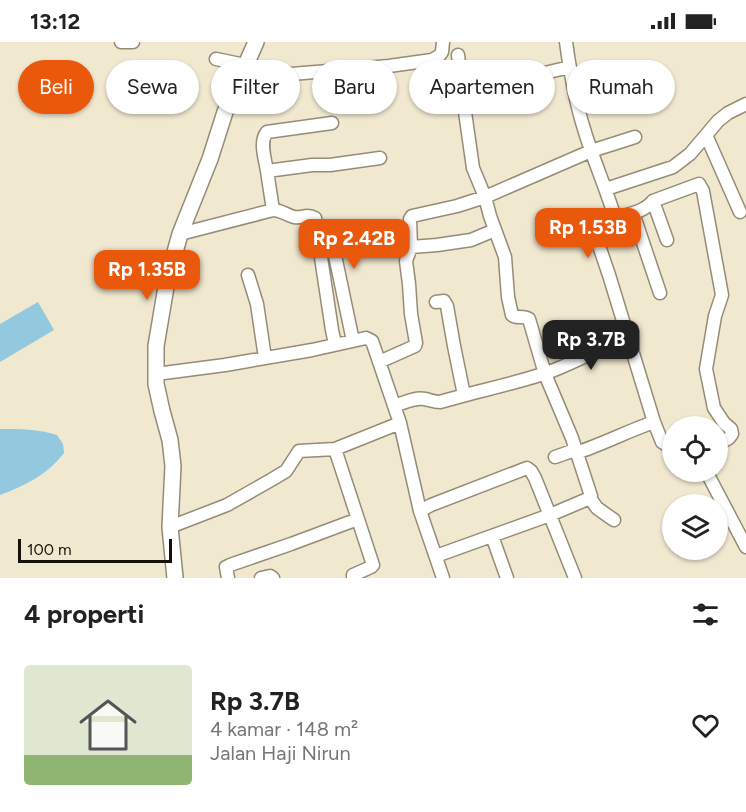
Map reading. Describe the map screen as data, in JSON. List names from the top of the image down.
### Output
{
  "scale_bar": "100 m",
  "page": {
    "status": "13:12",
    "chip": [
      "Beli",
      "Sewa",
      "Filter",
      "Baru",
      "Apartemen",
      "Rumah"
    ],
    "price": [
      "Rp 1.53B",
      "Rp 2.42B",
      "Rp 1.35B",
      "Rp 3.7B"
    ],
    "scale": "100 m",
    "heading": "4 properti",
    "list": [
      {
        "name": "Rp 3.7B",
        "note": "4 kamar · 148 m² · Jalan Haji Nirun"
      }
    ]
  }
}
